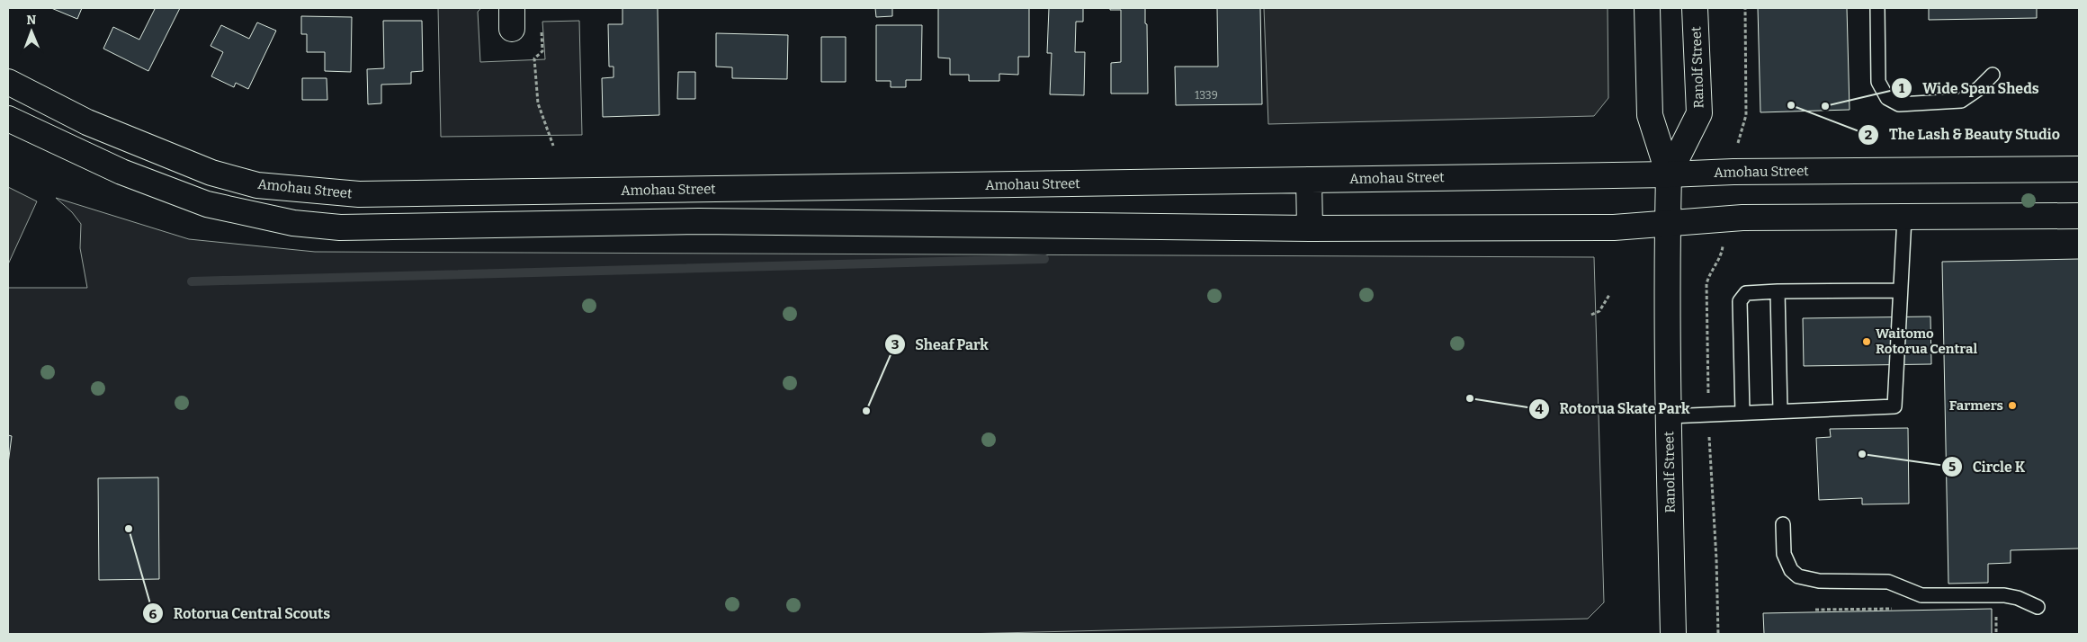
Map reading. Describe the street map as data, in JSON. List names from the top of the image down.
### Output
{
  "streets": {
    "main road": ["Ranolf Street", "Amohau Street"]
  },
  "crossings": [
    ["Ranolf Street", "Amohau Street"]
  ],
  "places": [
    "The Lash & Beauty Studio",
    "Wide Span Sheds",
    "Waitomo Rotorua Central",
    "Rotorua Skate Park",
    "Farmers",
    "Sheaf Park",
    "Circle K",
    "Rotorua Central Scouts"
  ],
  "house_numbers": ["1339"],
  "north": "top"
}
